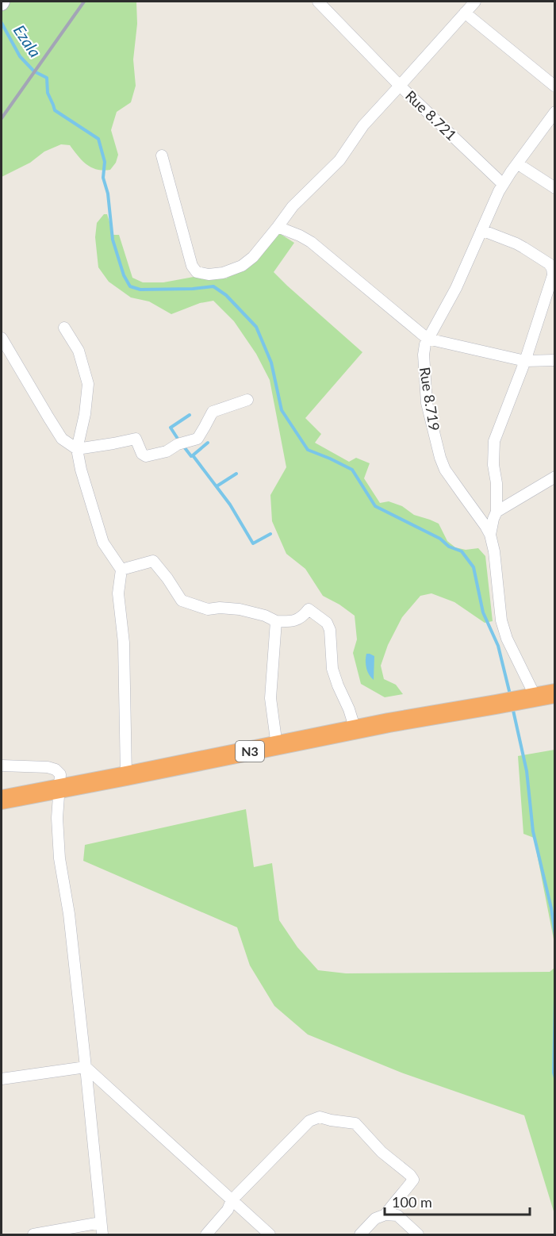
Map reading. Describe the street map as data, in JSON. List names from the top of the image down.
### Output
{
  "streets": {
    "highway": ["N3"],
    "street": ["Rue 8.721", "Rue 8.719"]
  },
  "crossings": [
    ["Rue 8.721", "Rue 8.719"],
    ["Rue 8.719", "N3"]
  ],
  "water": ["Ezala"],
  "scale_bar": "100 m"
}
